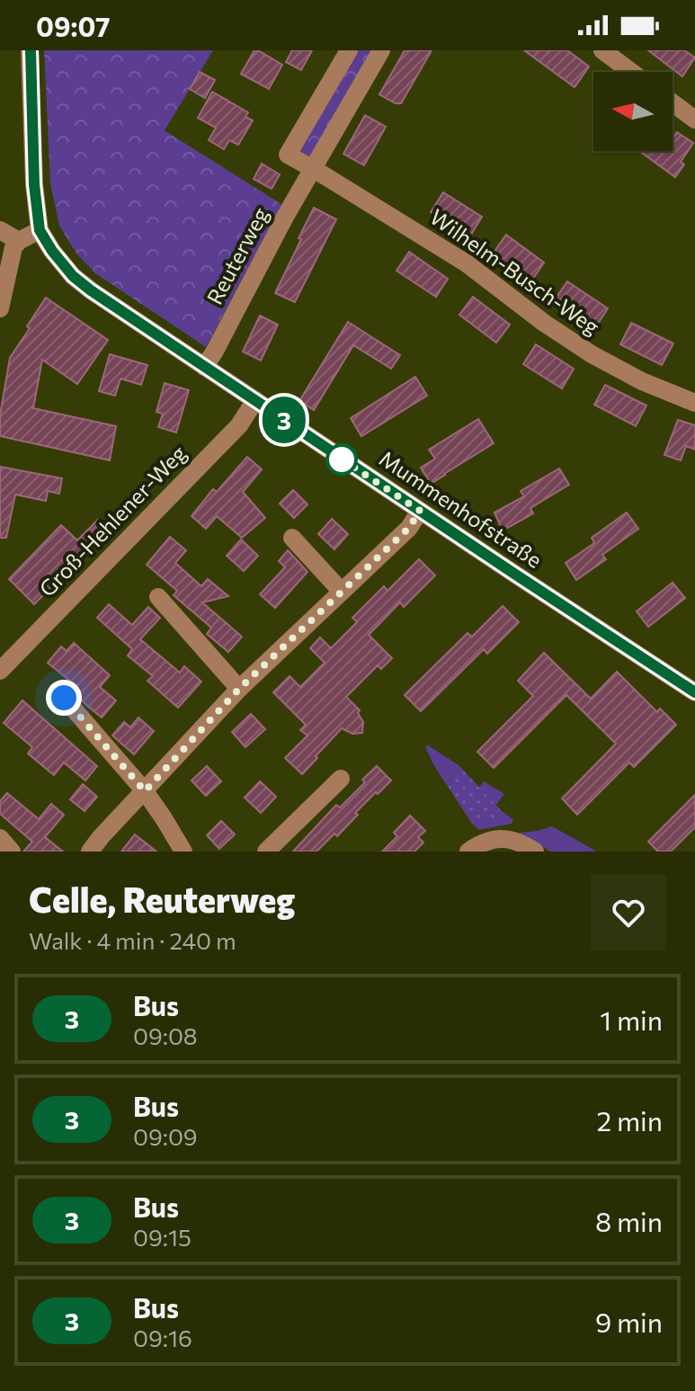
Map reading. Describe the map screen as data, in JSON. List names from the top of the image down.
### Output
{
  "streets": {
    "street": [
      "Reuterweg",
      "Wilhelm-Busch-Weg",
      "Mummenhofstraße",
      "Groß-Hehlener-Weg"
    ]
  },
  "crossings": [
    ["Reuterweg", "Wilhelm-Busch-Weg"],
    ["Reuterweg", "Mummenhofstraße"],
    ["Mummenhofstraße", "Groß-Hehlener-Weg"]
  ],
  "lines": ["bus line 3"],
  "north": "left",
  "page": {
    "status": "09:07",
    "on_map": "3",
    "heading": ["Celle, Reuterweg", "Walk · 4 min · 240 m"],
    "list": [
      {
        "mark": "3",
        "name": "Bus",
        "note": "09:08",
        "value": "1 min"
      },
      {
        "mark": "3",
        "name": "Bus",
        "note": "09:09",
        "value": "2 min"
      },
      {
        "mark": "3",
        "name": "Bus",
        "note": "09:15",
        "value": "8 min"
      },
      {
        "mark": "3",
        "name": "Bus",
        "note": "09:16",
        "value": "9 min"
      }
    ]
  }
}
